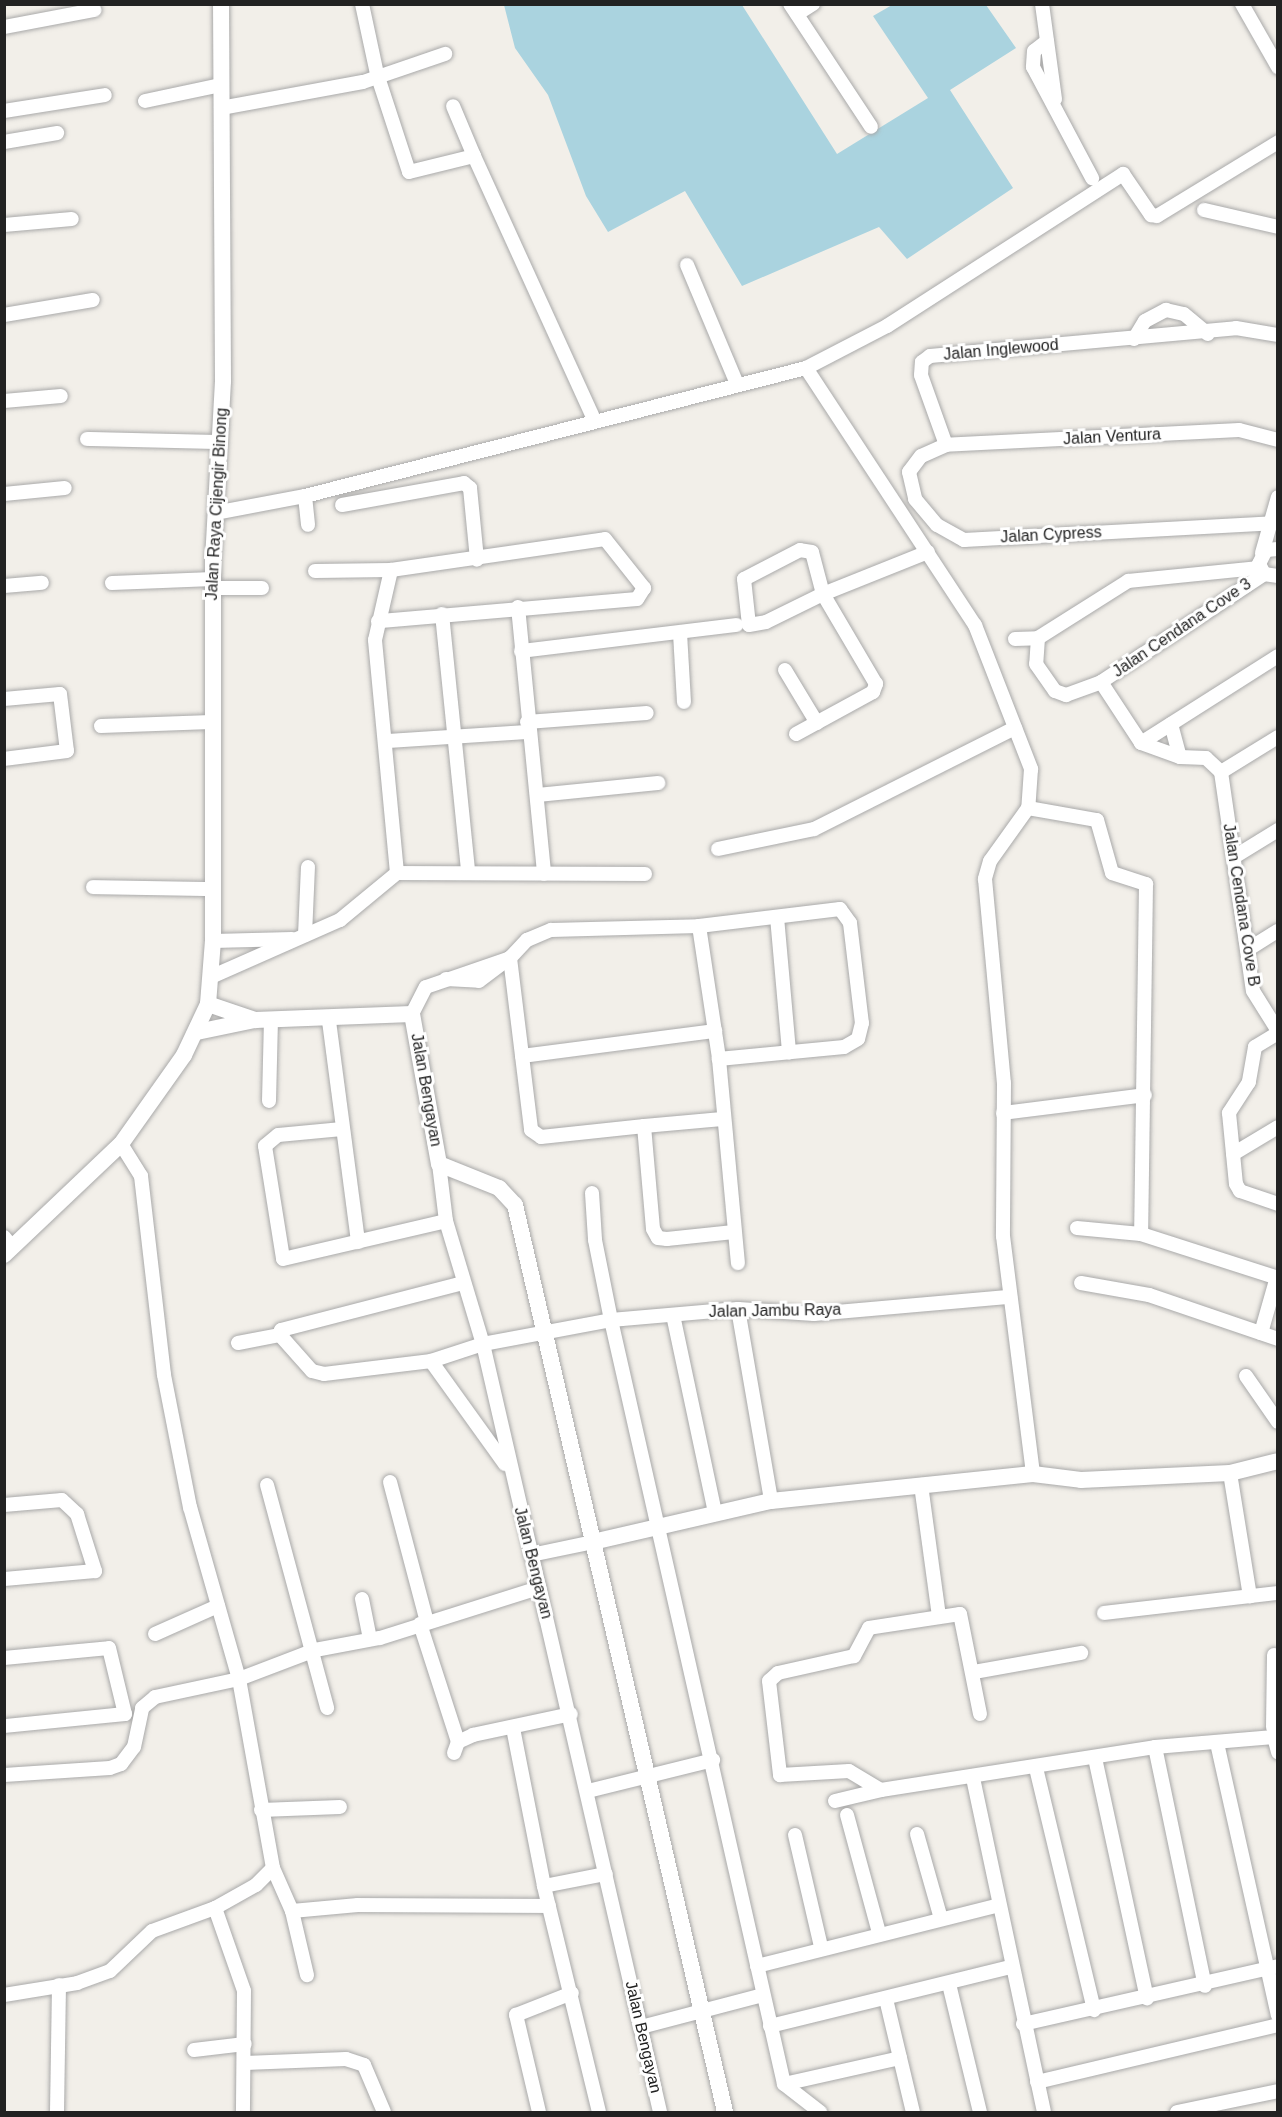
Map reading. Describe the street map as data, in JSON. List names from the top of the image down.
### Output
{
  "streets": {
    "street": [
      "Jalan Inglewood",
      "Jalan Ventura",
      "Jalan Raya Cijengir Binong",
      "Jalan Cypress",
      "Jalan Cendana Cove 3",
      "Jalan Cendana Cove B",
      "Jalan Bengayan",
      "Jalan Jambu Raya"
    ]
  },
  "crossings": [
    ["Jalan Inglewood", "Jalan Ventura"],
    ["Jalan Inglewood", "Jalan Cypress"],
    ["Jalan Ventura", "Jalan Cypress"],
    ["Jalan Bengayan", "Jalan Jambu Raya"]
  ]
}
